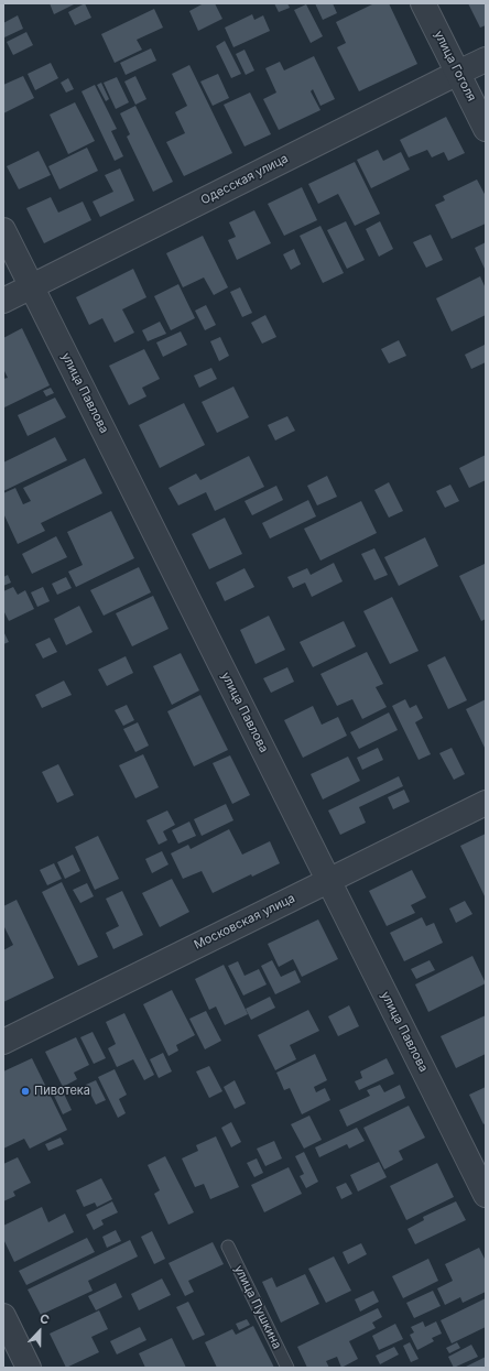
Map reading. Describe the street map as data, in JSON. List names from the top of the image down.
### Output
{
  "streets": {
    "street": [
      "улица Гоголя",
      "Одесская улица",
      "улица Павлова",
      "Московская улица"
    ],
    "lane": ["улица Пушкина"]
  },
  "crossings": [
    ["улица Гоголя", "Одесская улица"],
    ["Одесская улица", "улица Павлова"],
    ["улица Павлова", "Московская улица"]
  ],
  "places": ["Пивотека"],
  "north": "top"
}
